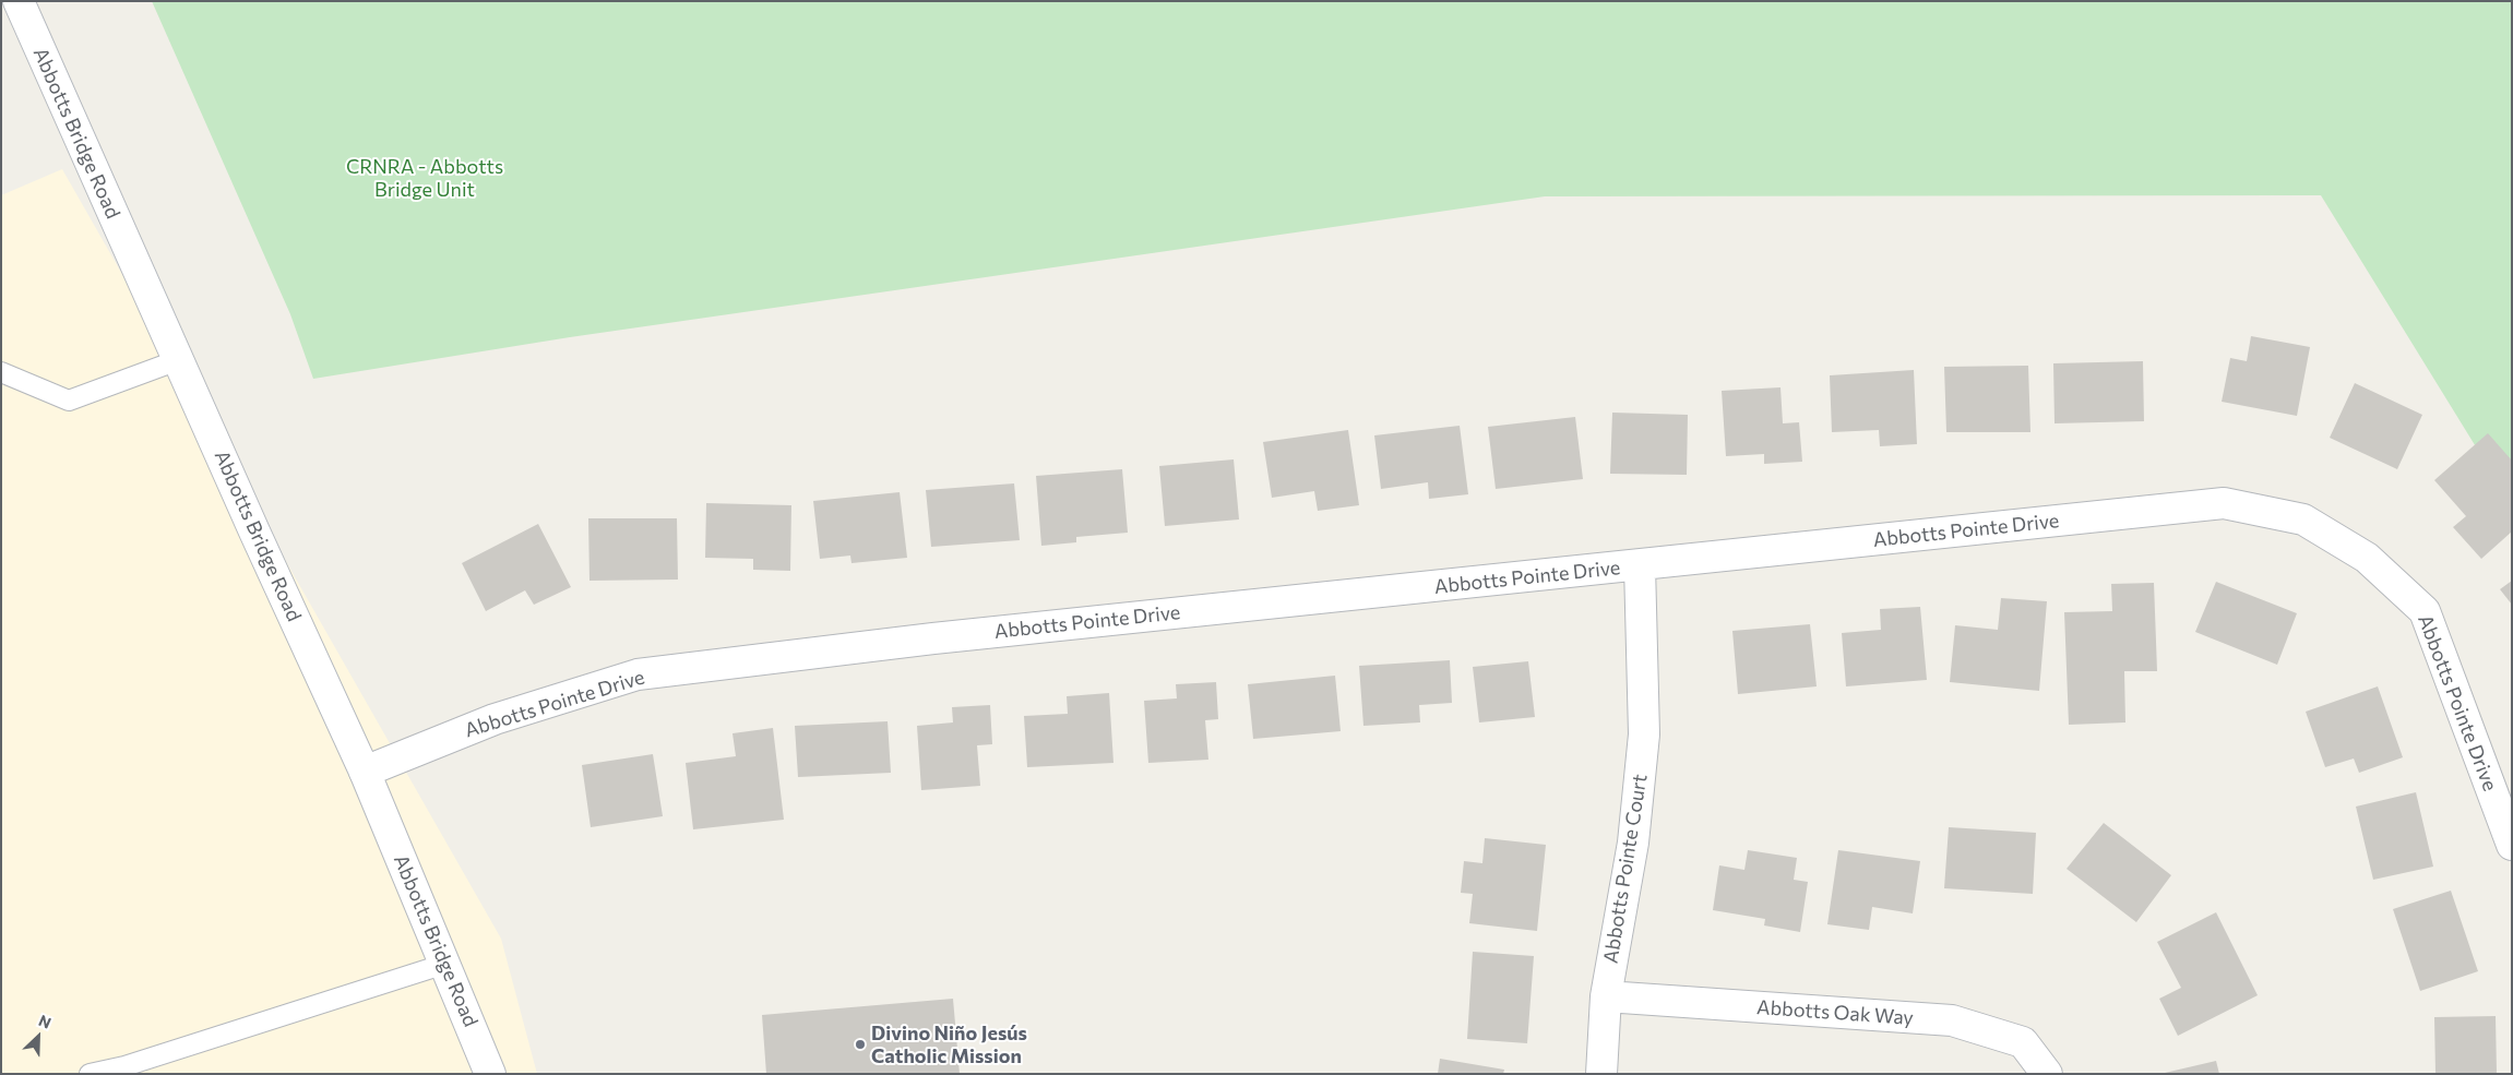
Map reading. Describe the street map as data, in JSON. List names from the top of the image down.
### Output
{
  "streets": {
    "street": [
      "Abbotts Bridge Road",
      "Abbotts Pointe Drive",
      "Abbotts Pointe Court",
      "Abbotts Oak Way"
    ]
  },
  "crossings": [
    ["Abbotts Bridge Road", "Abbotts Pointe Drive"],
    ["Abbotts Pointe Drive", "Abbotts Pointe Court"],
    ["Abbotts Pointe Court", "Abbotts Oak Way"]
  ],
  "parks": ["CRNRA - Abbotts Bridge Unit"],
  "places": ["Divino Niño Jesús Catholic Mission"],
  "north": "top right"
}
